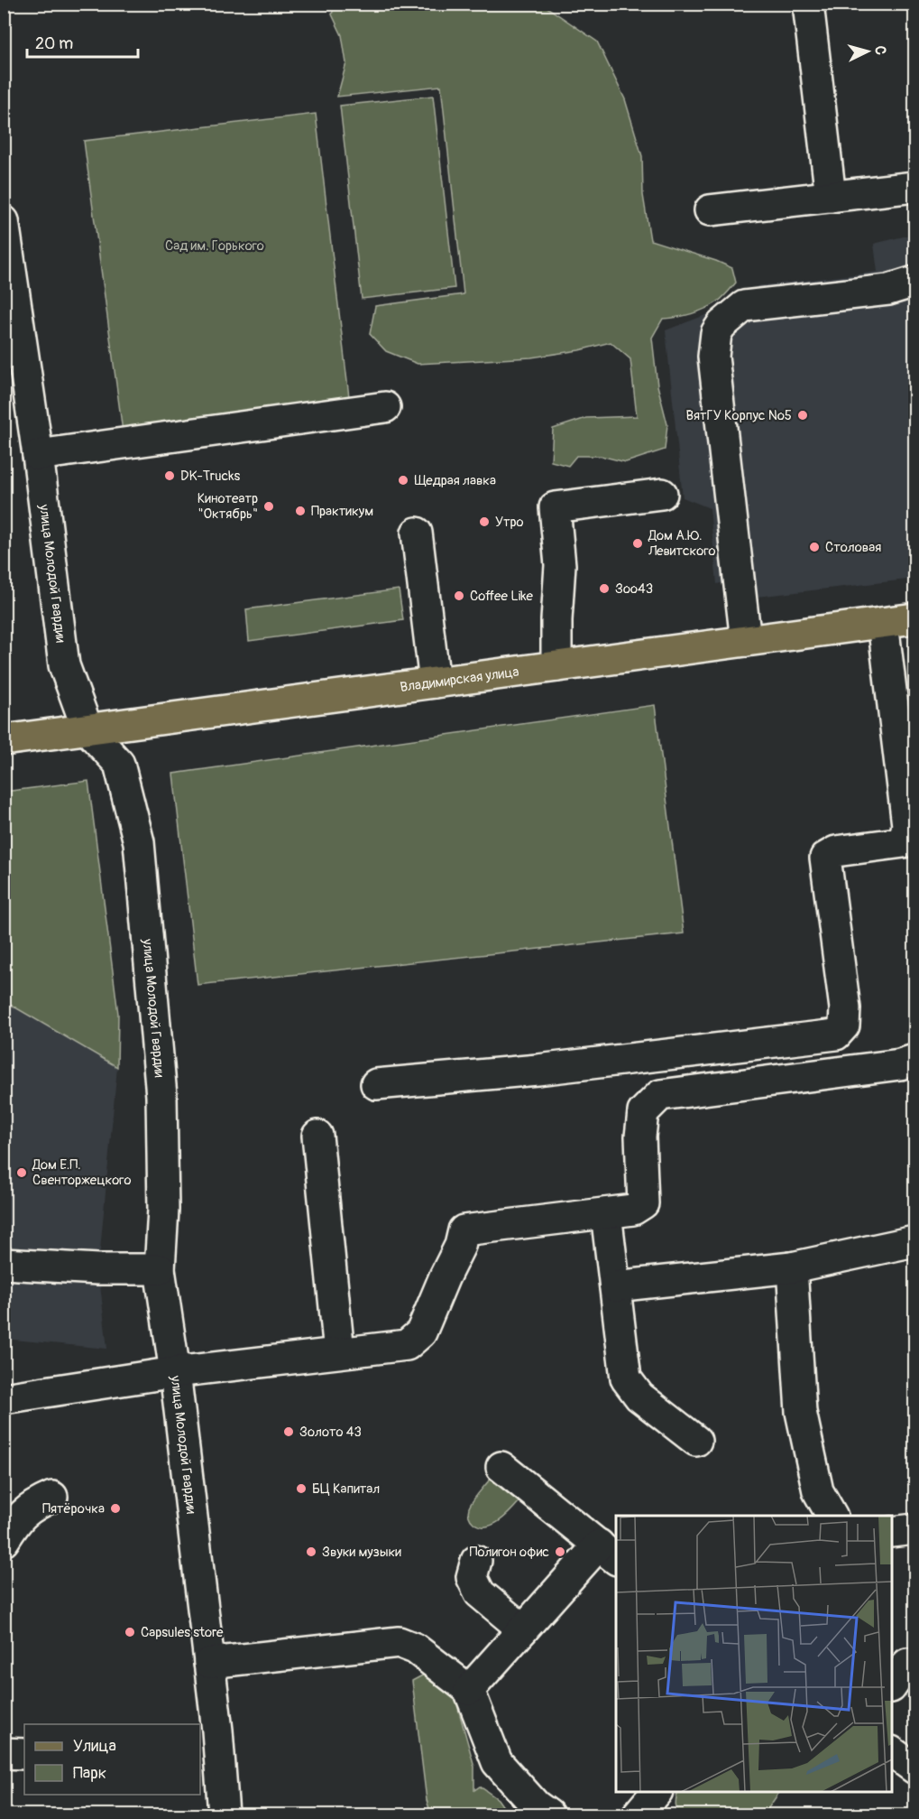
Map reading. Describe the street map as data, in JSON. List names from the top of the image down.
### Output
{
  "streets": {
    "main road": ["Владимирская улица"],
    "street": ["улица Молодой Гвардии"]
  },
  "crossings": [
    ["улица Молодой Гвардии", "Владимирская улица"]
  ],
  "parks": ["Сад им. Горького"],
  "places": [
    "ВятГУ Корпус №5",
    "DK-Trucks",
    "Щедрая лавка",
    "Кинотеатр \"Октябрь\"",
    "Практикум",
    "Утро",
    "Дом А.Ю. Левитского",
    "Столовая",
    "Зоо43",
    "Coffee Like",
    "Дом Е.П. Свенторжецкого",
    "Золото 43",
    "БЦ Капитал",
    "Пятёрочка",
    "Звуки музыки",
    "Полигон офис",
    "Capsules store"
  ],
  "legend": ["Улица", "Парк"],
  "scale_bar": "20 m",
  "north": "right"
}
